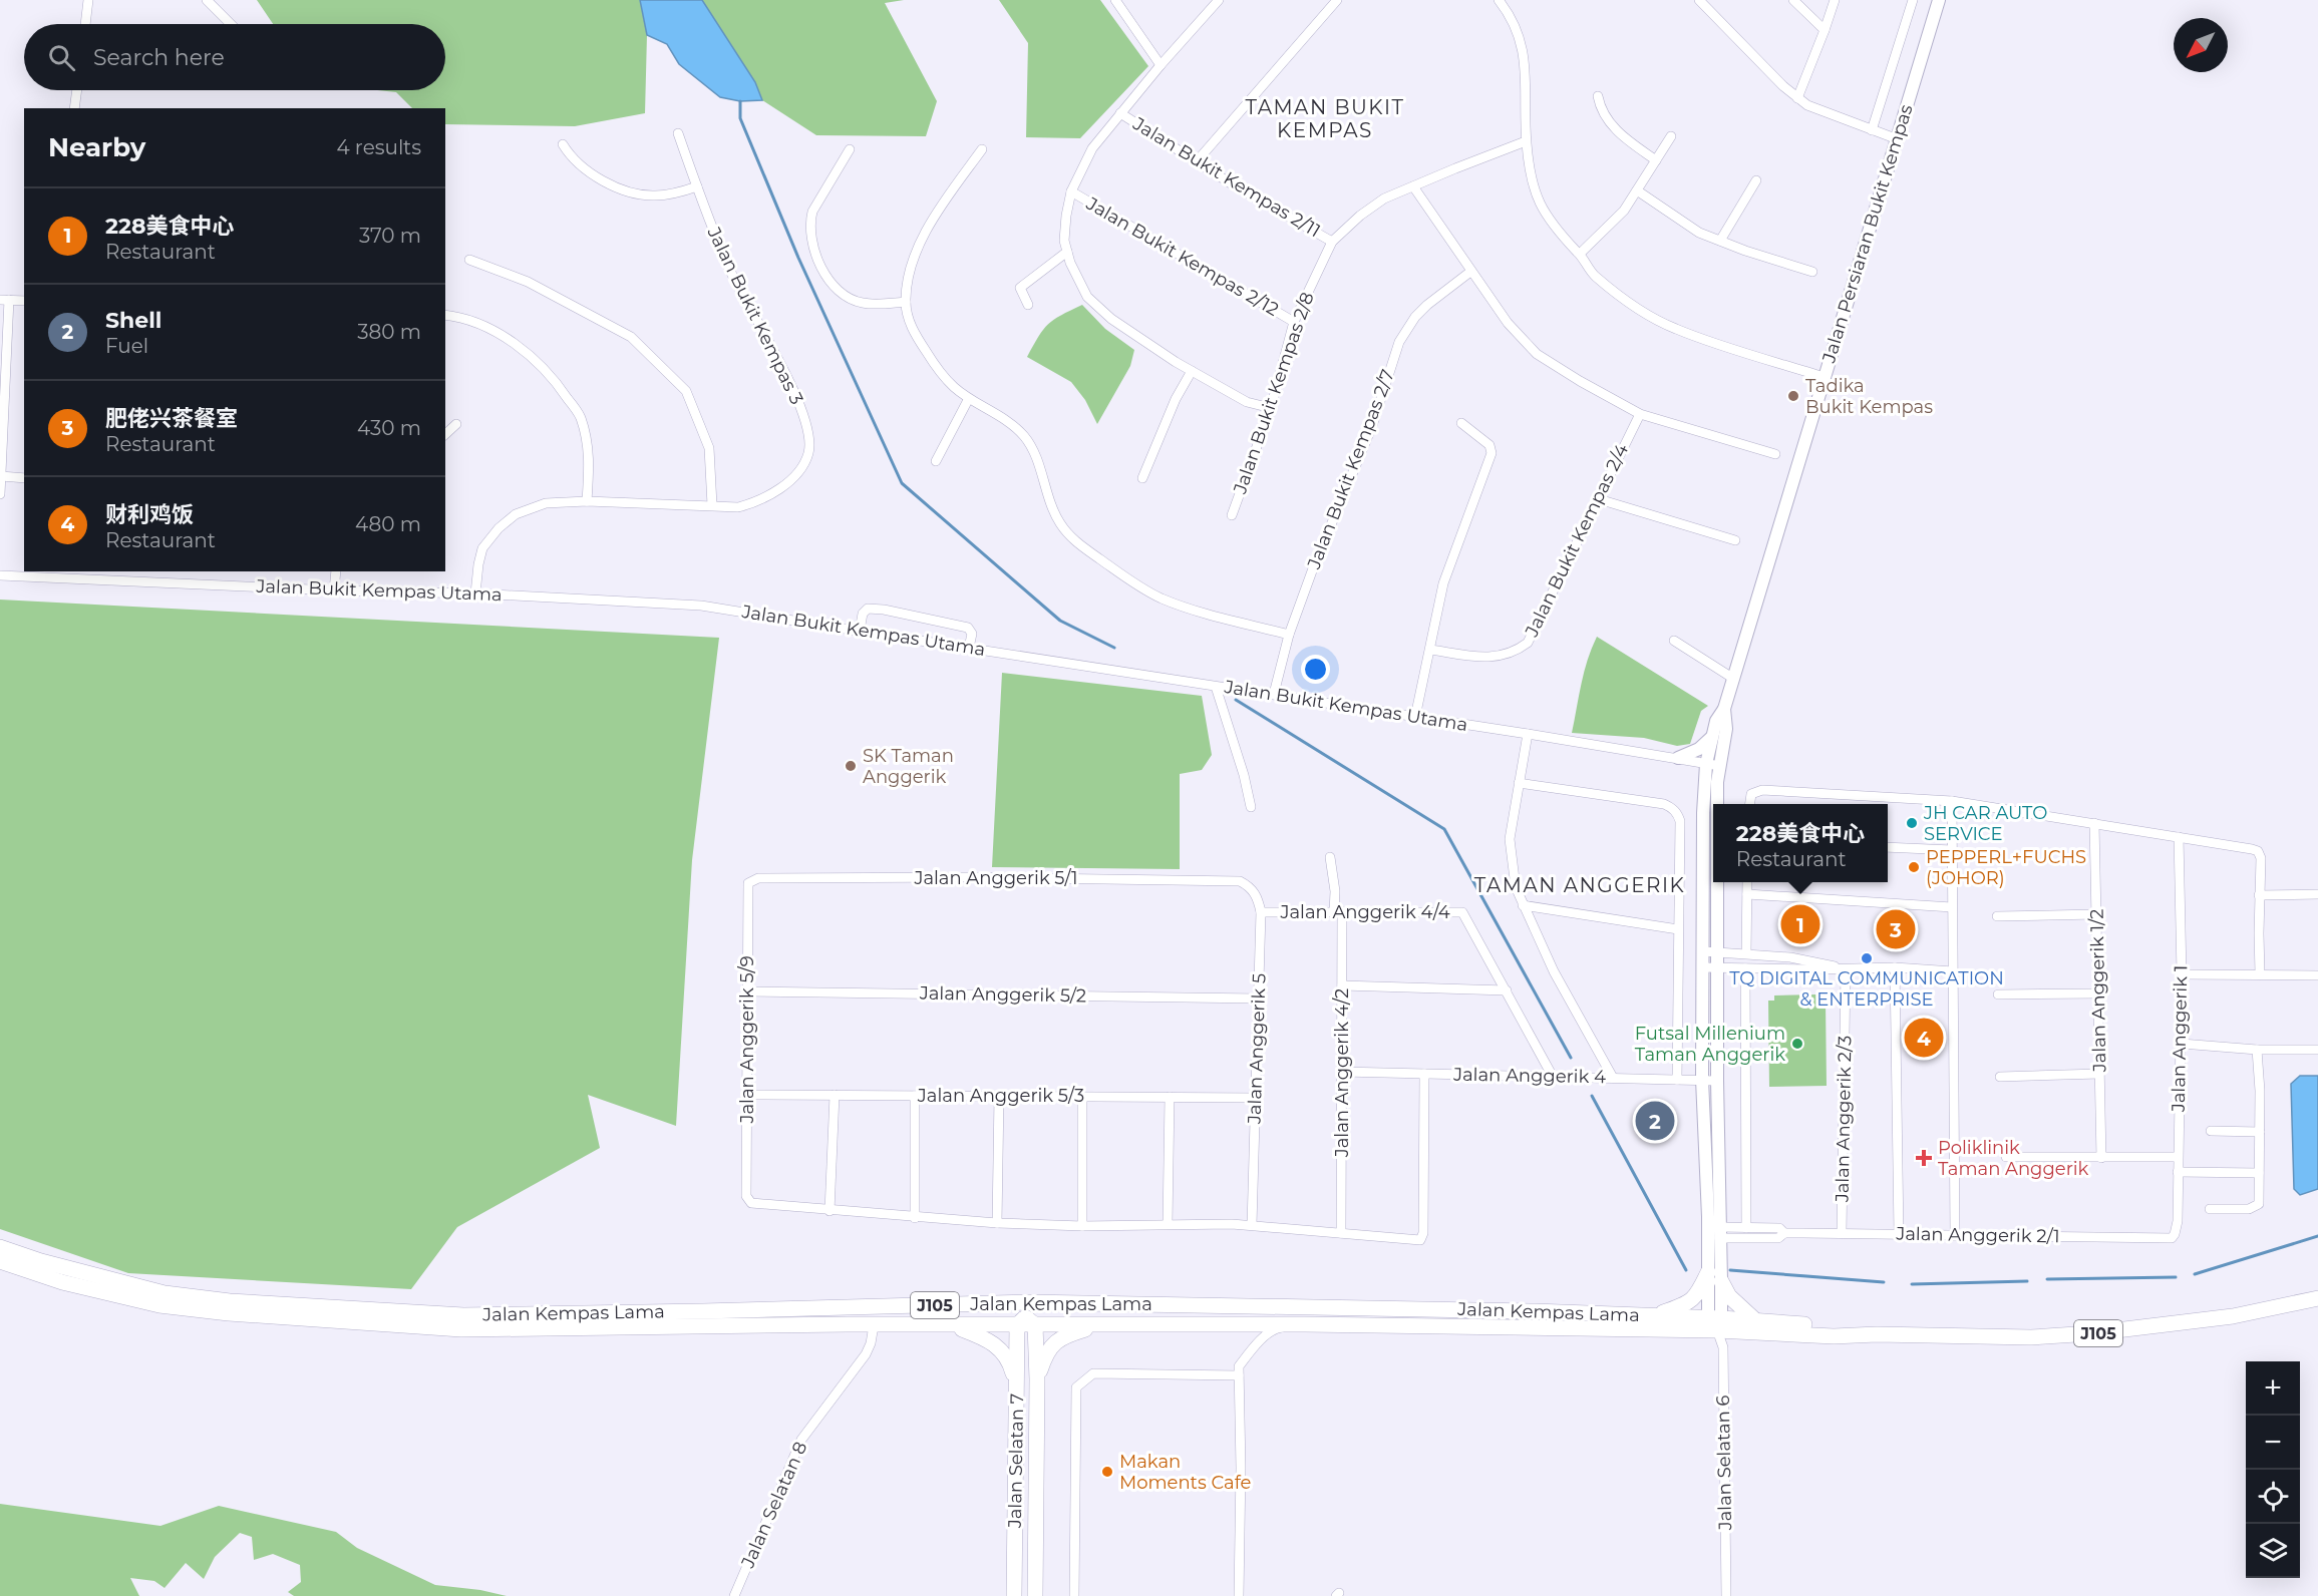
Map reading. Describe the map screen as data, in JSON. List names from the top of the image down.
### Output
{
  "streets": {
    "main road": ["Jalan Kempas Lama", "J105", "Jalan Selatan 7"],
    "street": [
      "Jalan Bukit Kempas 2/11",
      "Jalan Persiaran Bukit Kempas",
      "Jalan Bukit Kempas 2/12",
      "Jalan Bukit Kempas 3",
      "Jalan Bukit Kempas 2/8",
      "Jalan Bukit Kempas 2/7",
      "Jalan Bukit Kempas 2/4",
      "Jalan Bukit Kempas Utama",
      "Jalan Anggerik 5/1",
      "Jalan Anggerik 4/4",
      "Jalan Anggerik 1/2",
      "Jalan Anggerik 5/2",
      "Jalan Anggerik 1",
      "Jalan Anggerik 5/9",
      "Jalan Anggerik 5",
      "Jalan Anggerik 4/2",
      "Jalan Anggerik 4",
      "Jalan Anggerik 5/3",
      "Jalan Anggerik 2/3",
      "Jalan Anggerik 2/1",
      "Jalan Selatan 6",
      "Jalan Selatan 8"
    ]
  },
  "crossings": [
    ["Jalan Bukit Kempas 2/11", "Jalan Bukit Kempas 2/8"],
    ["Jalan Persiaran Bukit Kempas", "Jalan Bukit Kempas Utama"],
    ["Jalan Persiaran Bukit Kempas", "Jalan Anggerik 4"],
    ["Jalan Persiaran Bukit Kempas", "Jalan Anggerik 2/1"],
    ["Jalan Persiaran Bukit Kempas", "Jalan Kempas Lama"],
    ["Jalan Persiaran Bukit Kempas", "Jalan Selatan 6"],
    ["Jalan Bukit Kempas 2/12", "Jalan Bukit Kempas 2/8"],
    ["Jalan Bukit Kempas 3", "Jalan Bukit Kempas Utama"],
    ["Jalan Bukit Kempas 2/7", "Jalan Bukit Kempas Utama"],
    ["Jalan Anggerik 5/1", "Jalan Anggerik 5/9"],
    ["Jalan Anggerik 5/1", "Jalan Anggerik 5"],
    ["Jalan Anggerik 4/4", "Jalan Anggerik 5"],
    ["Jalan Anggerik 4/4", "Jalan Anggerik 4/2"],
    ["Jalan Anggerik 4/4", "Jalan Anggerik 4"],
    ["Jalan Anggerik 5/2", "Jalan Anggerik 5/9"],
    ["Jalan Anggerik 5/2", "Jalan Anggerik 5"],
    ["Jalan Anggerik 1", "Jalan Anggerik 2/1"],
    ["Jalan Anggerik 5/9", "Jalan Anggerik 5/3"],
    ["Jalan Anggerik 5", "Jalan Anggerik 5/3"],
    ["Jalan Anggerik 4/2", "Jalan Anggerik 4"],
    ["Jalan Anggerik 2/3", "Jalan Anggerik 2/1"],
    ["Jalan Kempas Lama", "Jalan Selatan 7"],
    ["Jalan Kempas Lama", "Jalan Selatan 6"],
    ["Jalan Kempas Lama", "Jalan Selatan 8"]
  ],
  "districts": ["TAMAN BUKIT KEMPAS", "TAMAN ANGGERIK"],
  "places": {
    "other": [
      "Tadika Bukit Kempas",
      "SK Taman Anggerik",
      "JH CAR AUTO SERVICE",
      "PEPPERL+FUCHS (JOHOR)",
      "TQ DIGITAL COMMUNICATION & ENTERPRISE",
      "Futsal Millenium Taman Anggerik",
      "Makan Moments Cafe"
    ],
    "health": ["Poliklinik Taman Anggerik"]
  },
  "north": "bottom left",
  "page": {
    "search": "Search here",
    "heading": ["Nearby", "4 results"],
    "list": [
      {
        "mark": "1",
        "name": "228美食中心",
        "note": "Restaurant",
        "value": "370 m"
      },
      {
        "mark": "2",
        "name": "Shell",
        "note": "Fuel",
        "value": "380 m"
      },
      {
        "mark": "3",
        "name": "肥佬兴茶餐室",
        "note": "Restaurant",
        "value": "430 m"
      },
      {
        "mark": "4",
        "name": "财利鸡饭",
        "note": "Restaurant",
        "value": "480 m"
      }
    ],
    "popup": ["228美食中心", "Restaurant"],
    "pins": [
      "1",
      "3",
      "4",
      "2"
    ],
    "map_buttons": ["+", "−"]
  }
}
